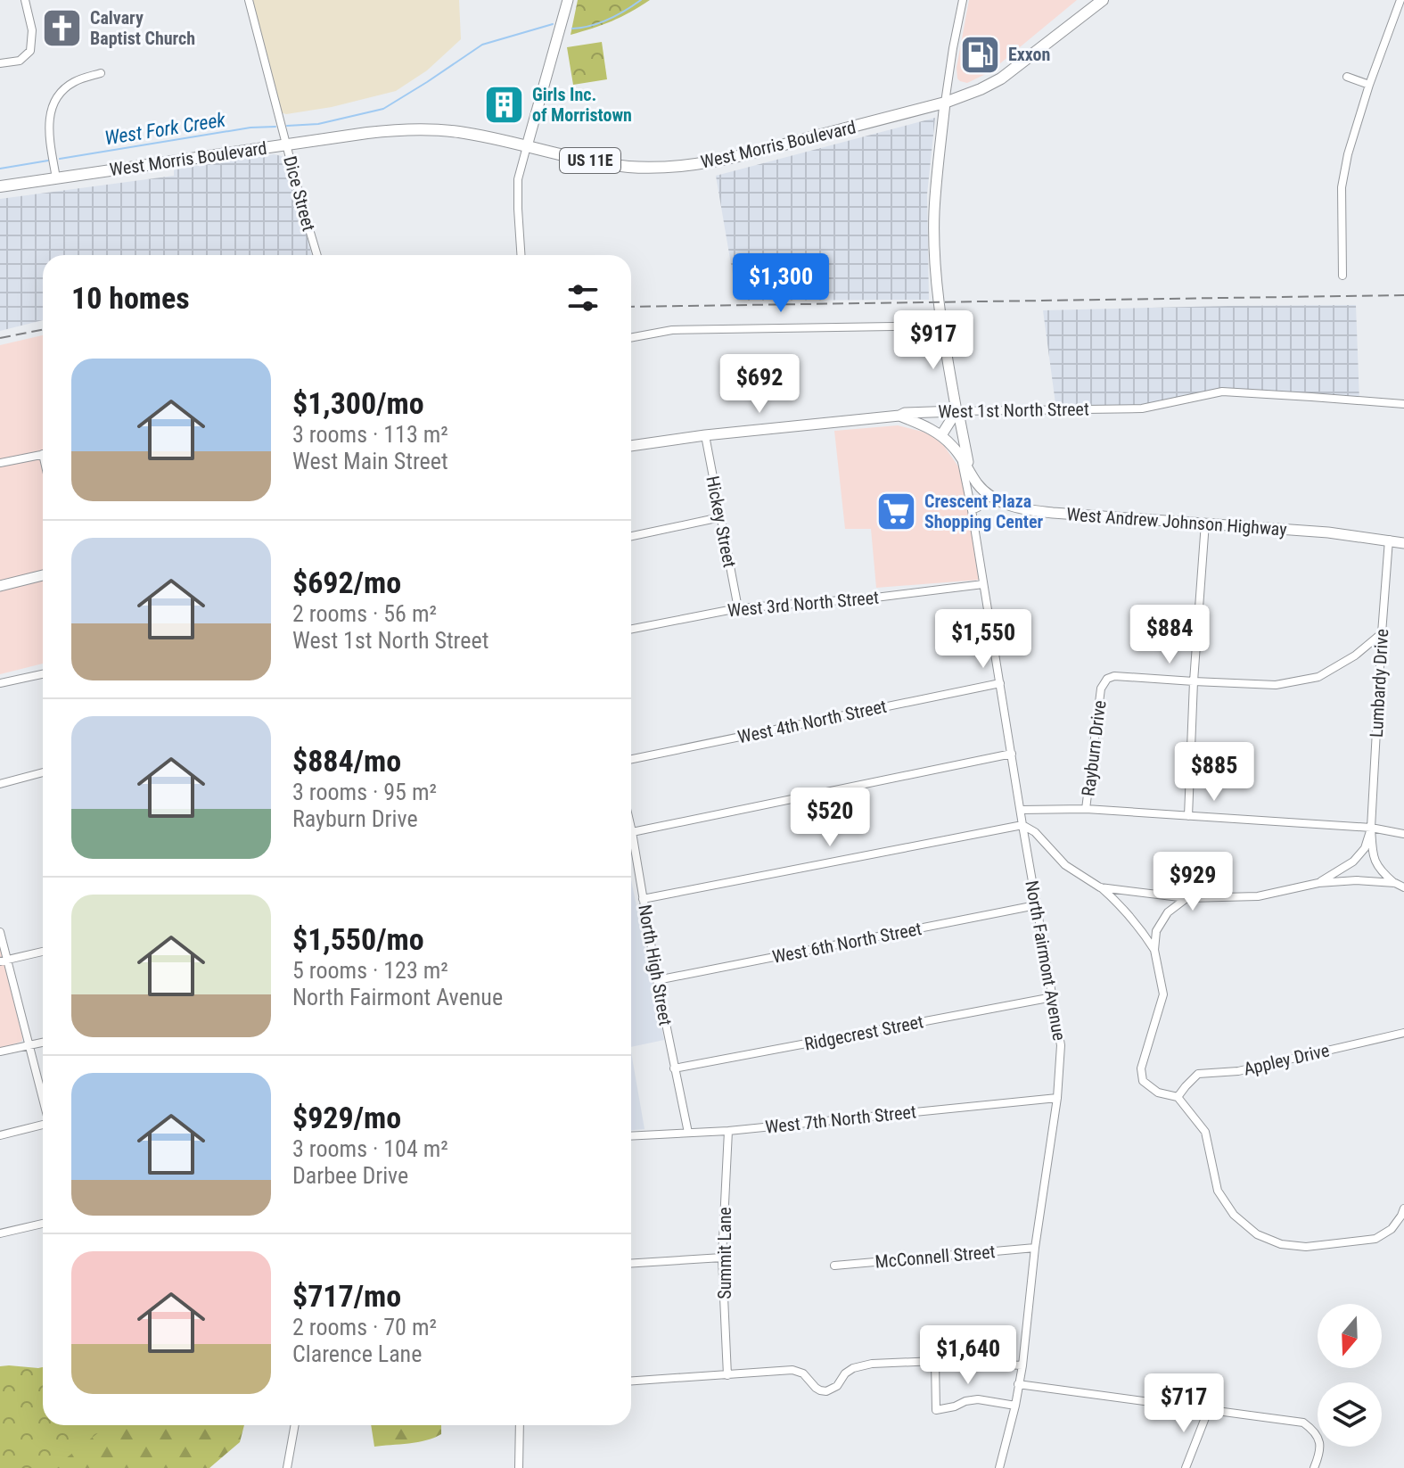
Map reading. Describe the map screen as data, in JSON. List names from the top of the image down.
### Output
{
  "streets": {
    "main road": [
      "West Morris Boulevard",
      "US 11E",
      "West 1st North Street",
      "West Andrew Johnson Highway"
    ],
    "street": [
      "Dice Street",
      "Hickey Street",
      "West 3rd North Street",
      "Lumbardy Drive",
      "West 4th North Street",
      "Rayburn Drive",
      "West 6th North Street",
      "North Fairmont Avenue",
      "North High Street",
      "Ridgecrest Street",
      "Appley Drive",
      "West 7th North Street",
      "Summit Lane",
      "McConnell Street"
    ]
  },
  "crossings": [
    ["West Morris Boulevard", "Dice Street"],
    ["West 1st North Street", "Hickey Street"],
    ["West 1st North Street", "West Andrew Johnson Highway"],
    ["Hickey Street", "West 3rd North Street"],
    ["West Andrew Johnson Highway", "Lumbardy Drive"],
    ["West Andrew Johnson Highway", "North Fairmont Avenue"],
    ["West 3rd North Street", "North Fairmont Avenue"],
    ["Lumbardy Drive", "Rayburn Drive"],
    ["West 4th North Street", "North Fairmont Avenue"],
    ["West 6th North Street", "North Fairmont Avenue"],
    ["West 6th North Street", "North High Street"],
    ["North Fairmont Avenue", "Ridgecrest Street"],
    ["North Fairmont Avenue", "West 7th North Street"],
    ["North Fairmont Avenue", "McConnell Street"],
    ["North High Street", "Ridgecrest Street"],
    ["North High Street", "West 7th North Street"],
    ["West 7th North Street", "Summit Lane"]
  ],
  "water": ["West Fork Creek"],
  "places": {
    "church": ["Calvary Baptist Church"],
    "fuel station": ["Exxon"],
    "building": ["Girls Inc. of Morristown"],
    "supermarket": ["Crescent Plaza Shopping Center"]
  },
  "north": "bottom",
  "page": {
    "price": [
      "$1,300",
      "$917",
      "$692",
      "$884",
      "$1,550",
      "$885",
      "$520",
      "$929",
      "$1,640",
      "$717"
    ],
    "heading": "10 homes",
    "list": [
      {
        "name": "$1,300/mo",
        "note": "3 rooms · 113 m² · West Main Street"
      },
      {
        "name": "$692/mo",
        "note": "2 rooms · 56 m² · West 1st North Street"
      },
      {
        "name": "$884/mo",
        "note": "3 rooms · 95 m² · Rayburn Drive"
      },
      {
        "name": "$1,550/mo",
        "note": "5 rooms · 123 m² · North Fairmont Avenue"
      },
      {
        "name": "$929/mo",
        "note": "3 rooms · 104 m² · Darbee Drive"
      },
      {
        "name": "$717/mo",
        "note": "2 rooms · 70 m² · Clarence Lane"
      }
    ]
  }
}
